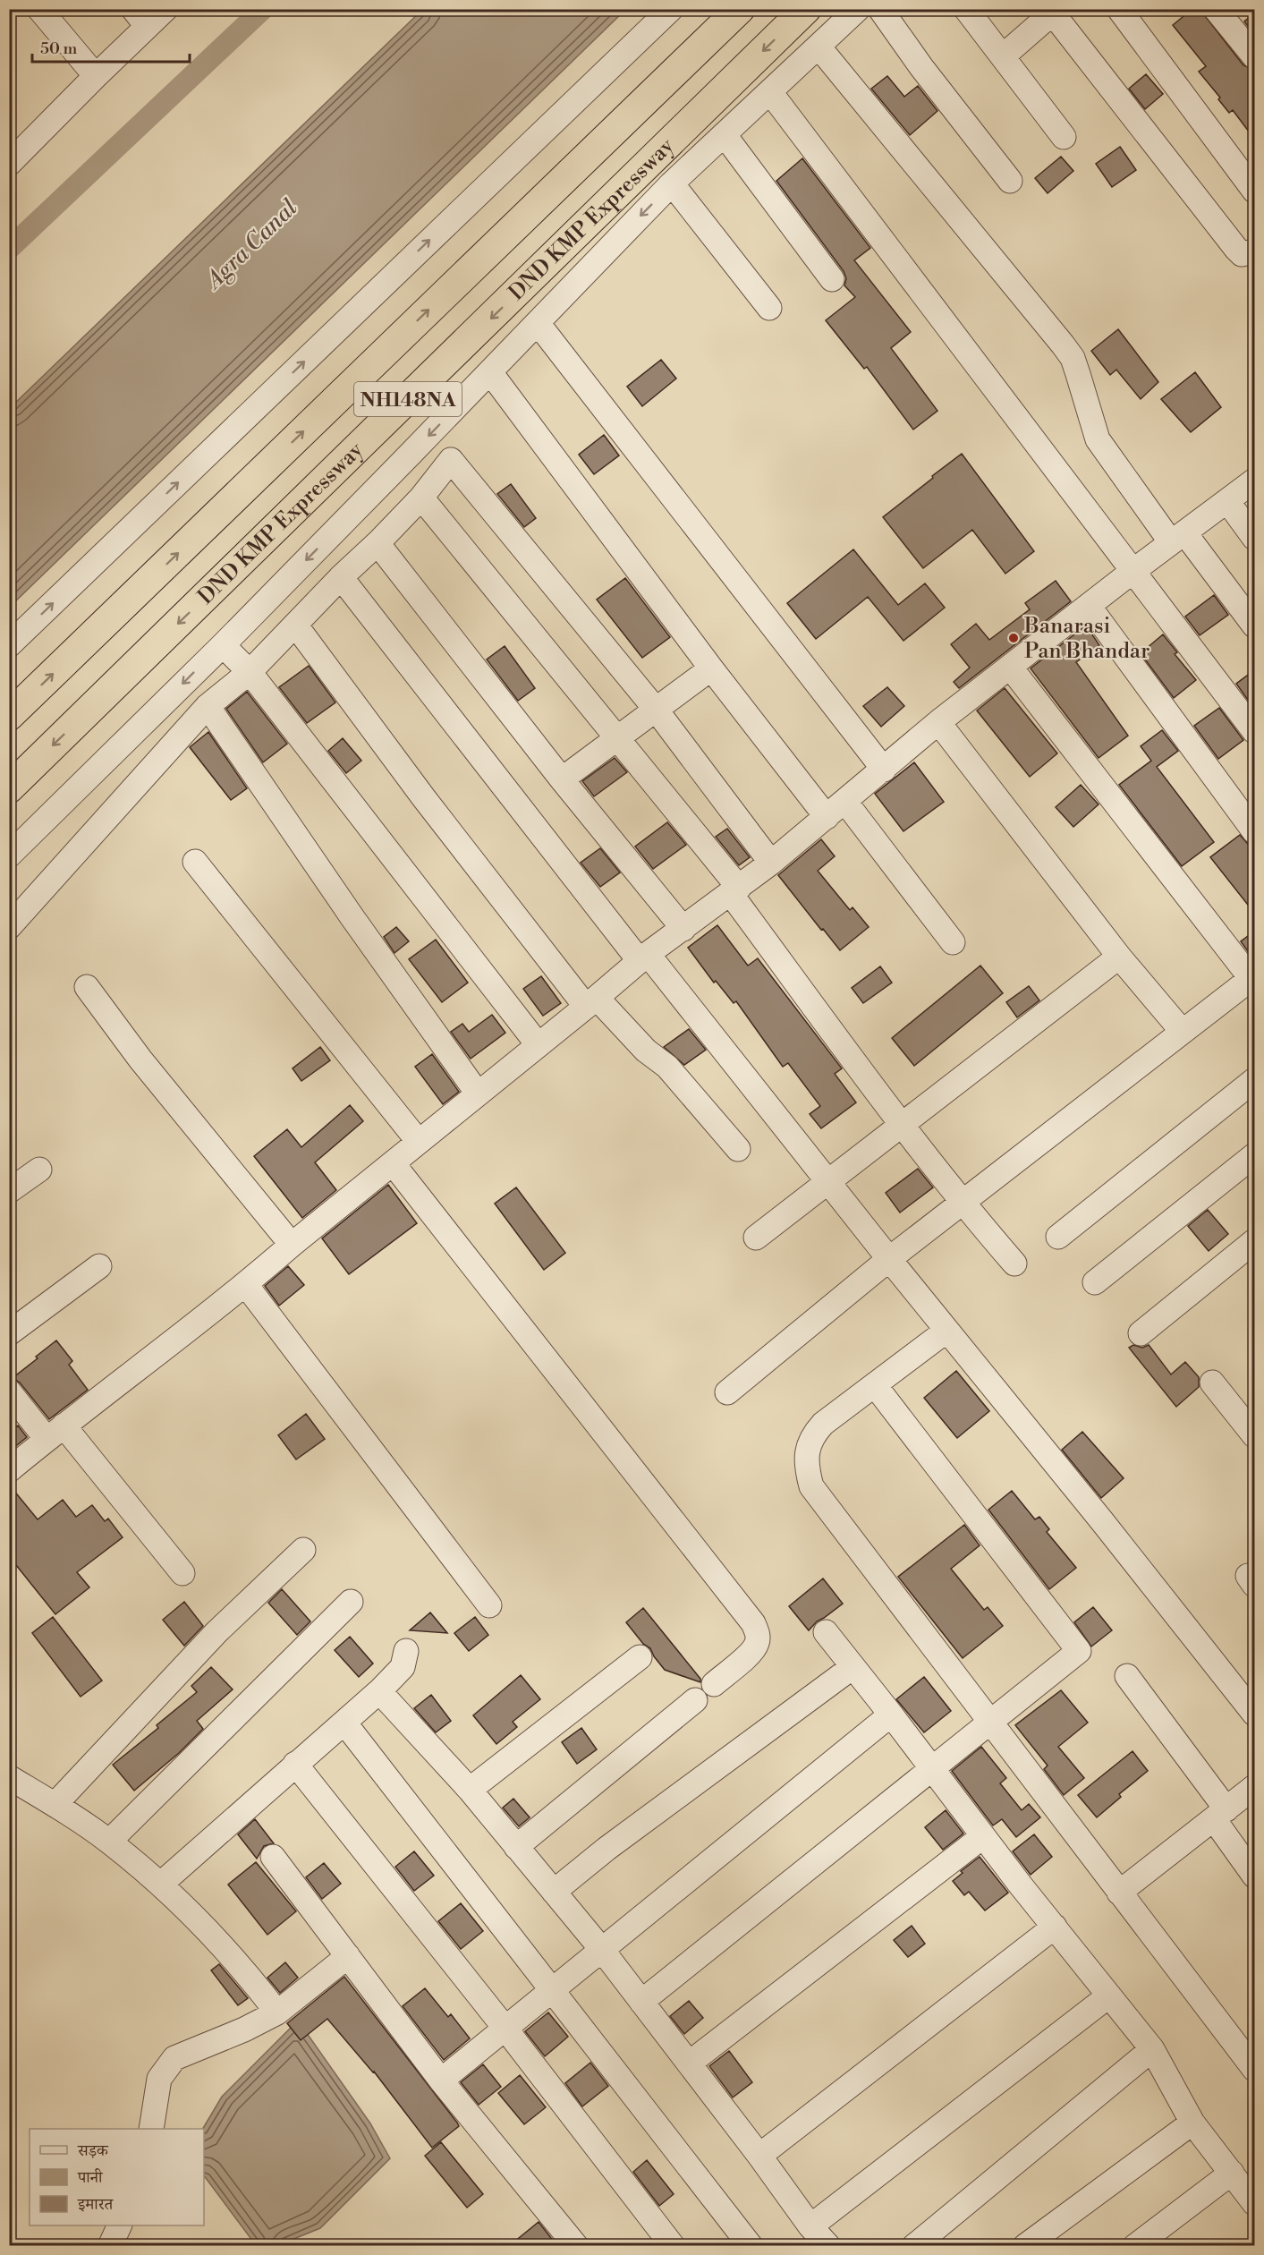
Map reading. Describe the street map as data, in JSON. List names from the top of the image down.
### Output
{
  "streets": {
    "highway": ["DND KMP Expressway", "NH148NA"]
  },
  "water": ["Agra Canal"],
  "places": ["Banarasi Pan Bhandar"],
  "legend": ["सड़क", "पानी", "इमारत"],
  "scale_bar": "50 m"
}
